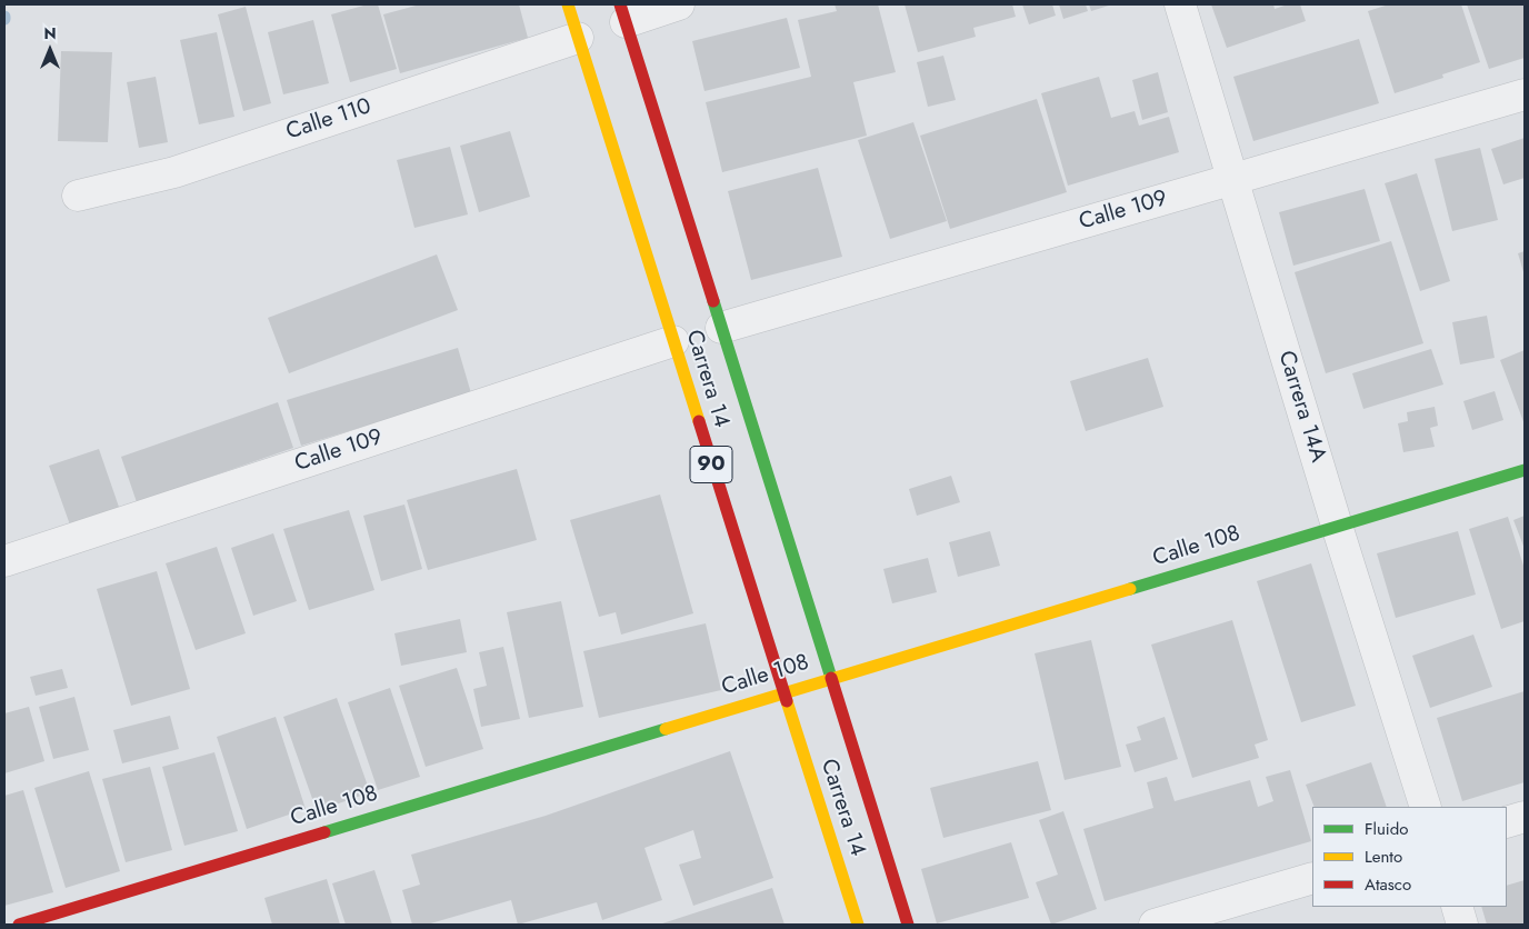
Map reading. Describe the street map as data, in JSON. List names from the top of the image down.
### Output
{
  "streets": {
    "main road": ["Carrera 14", "90", "Calle 108"],
    "street": ["Calle 110", "Calle 109", "Carrera 14A"]
  },
  "crossings": [
    ["Calle 110", "Carrera 14"],
    ["Calle 109", "Carrera 14"],
    ["Calle 109", "Carrera 14A"],
    ["Carrera 14", "Calle 108"],
    ["Carrera 14A", "Calle 108"]
  ],
  "legend": ["Fluido", "Lento", "Atasco"],
  "north": "top"
}
